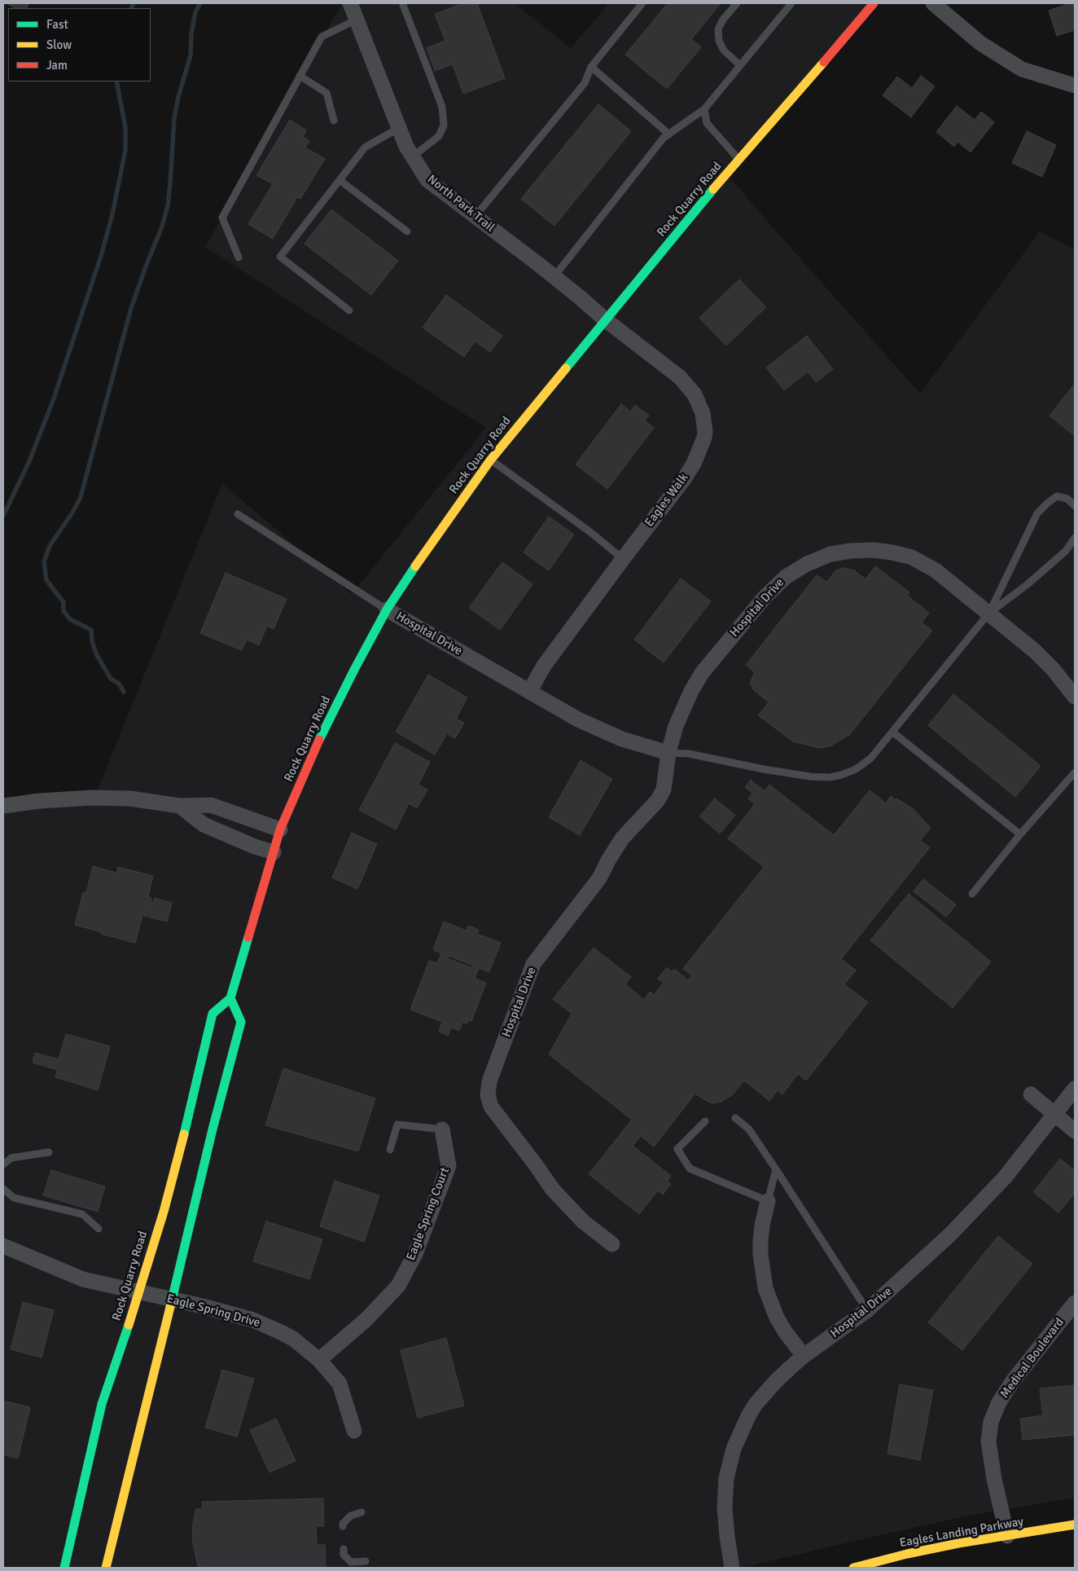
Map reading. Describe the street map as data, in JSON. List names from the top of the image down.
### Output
{
  "streets": {
    "street": [
      "Rock Quarry Road",
      "North Park Trail",
      "Eagles Walk",
      "Hospital Drive",
      "Eagle Spring Court",
      "Eagle Spring Drive",
      "Medical Boulevard",
      "Eagles Landing Parkway"
    ]
  },
  "crossings": [
    ["Rock Quarry Road", "North Park Trail"],
    ["Rock Quarry Road", "Eagles Walk"],
    ["Rock Quarry Road", "Hospital Drive"],
    ["Rock Quarry Road", "Eagle Spring Drive"],
    ["North Park Trail", "Eagles Walk"],
    ["Eagles Walk", "Hospital Drive"],
    ["Eagle Spring Court", "Eagle Spring Drive"],
    ["Medical Boulevard", "Eagles Landing Parkway"]
  ],
  "legend": ["Fast", "Slow", "Jam"]
}
